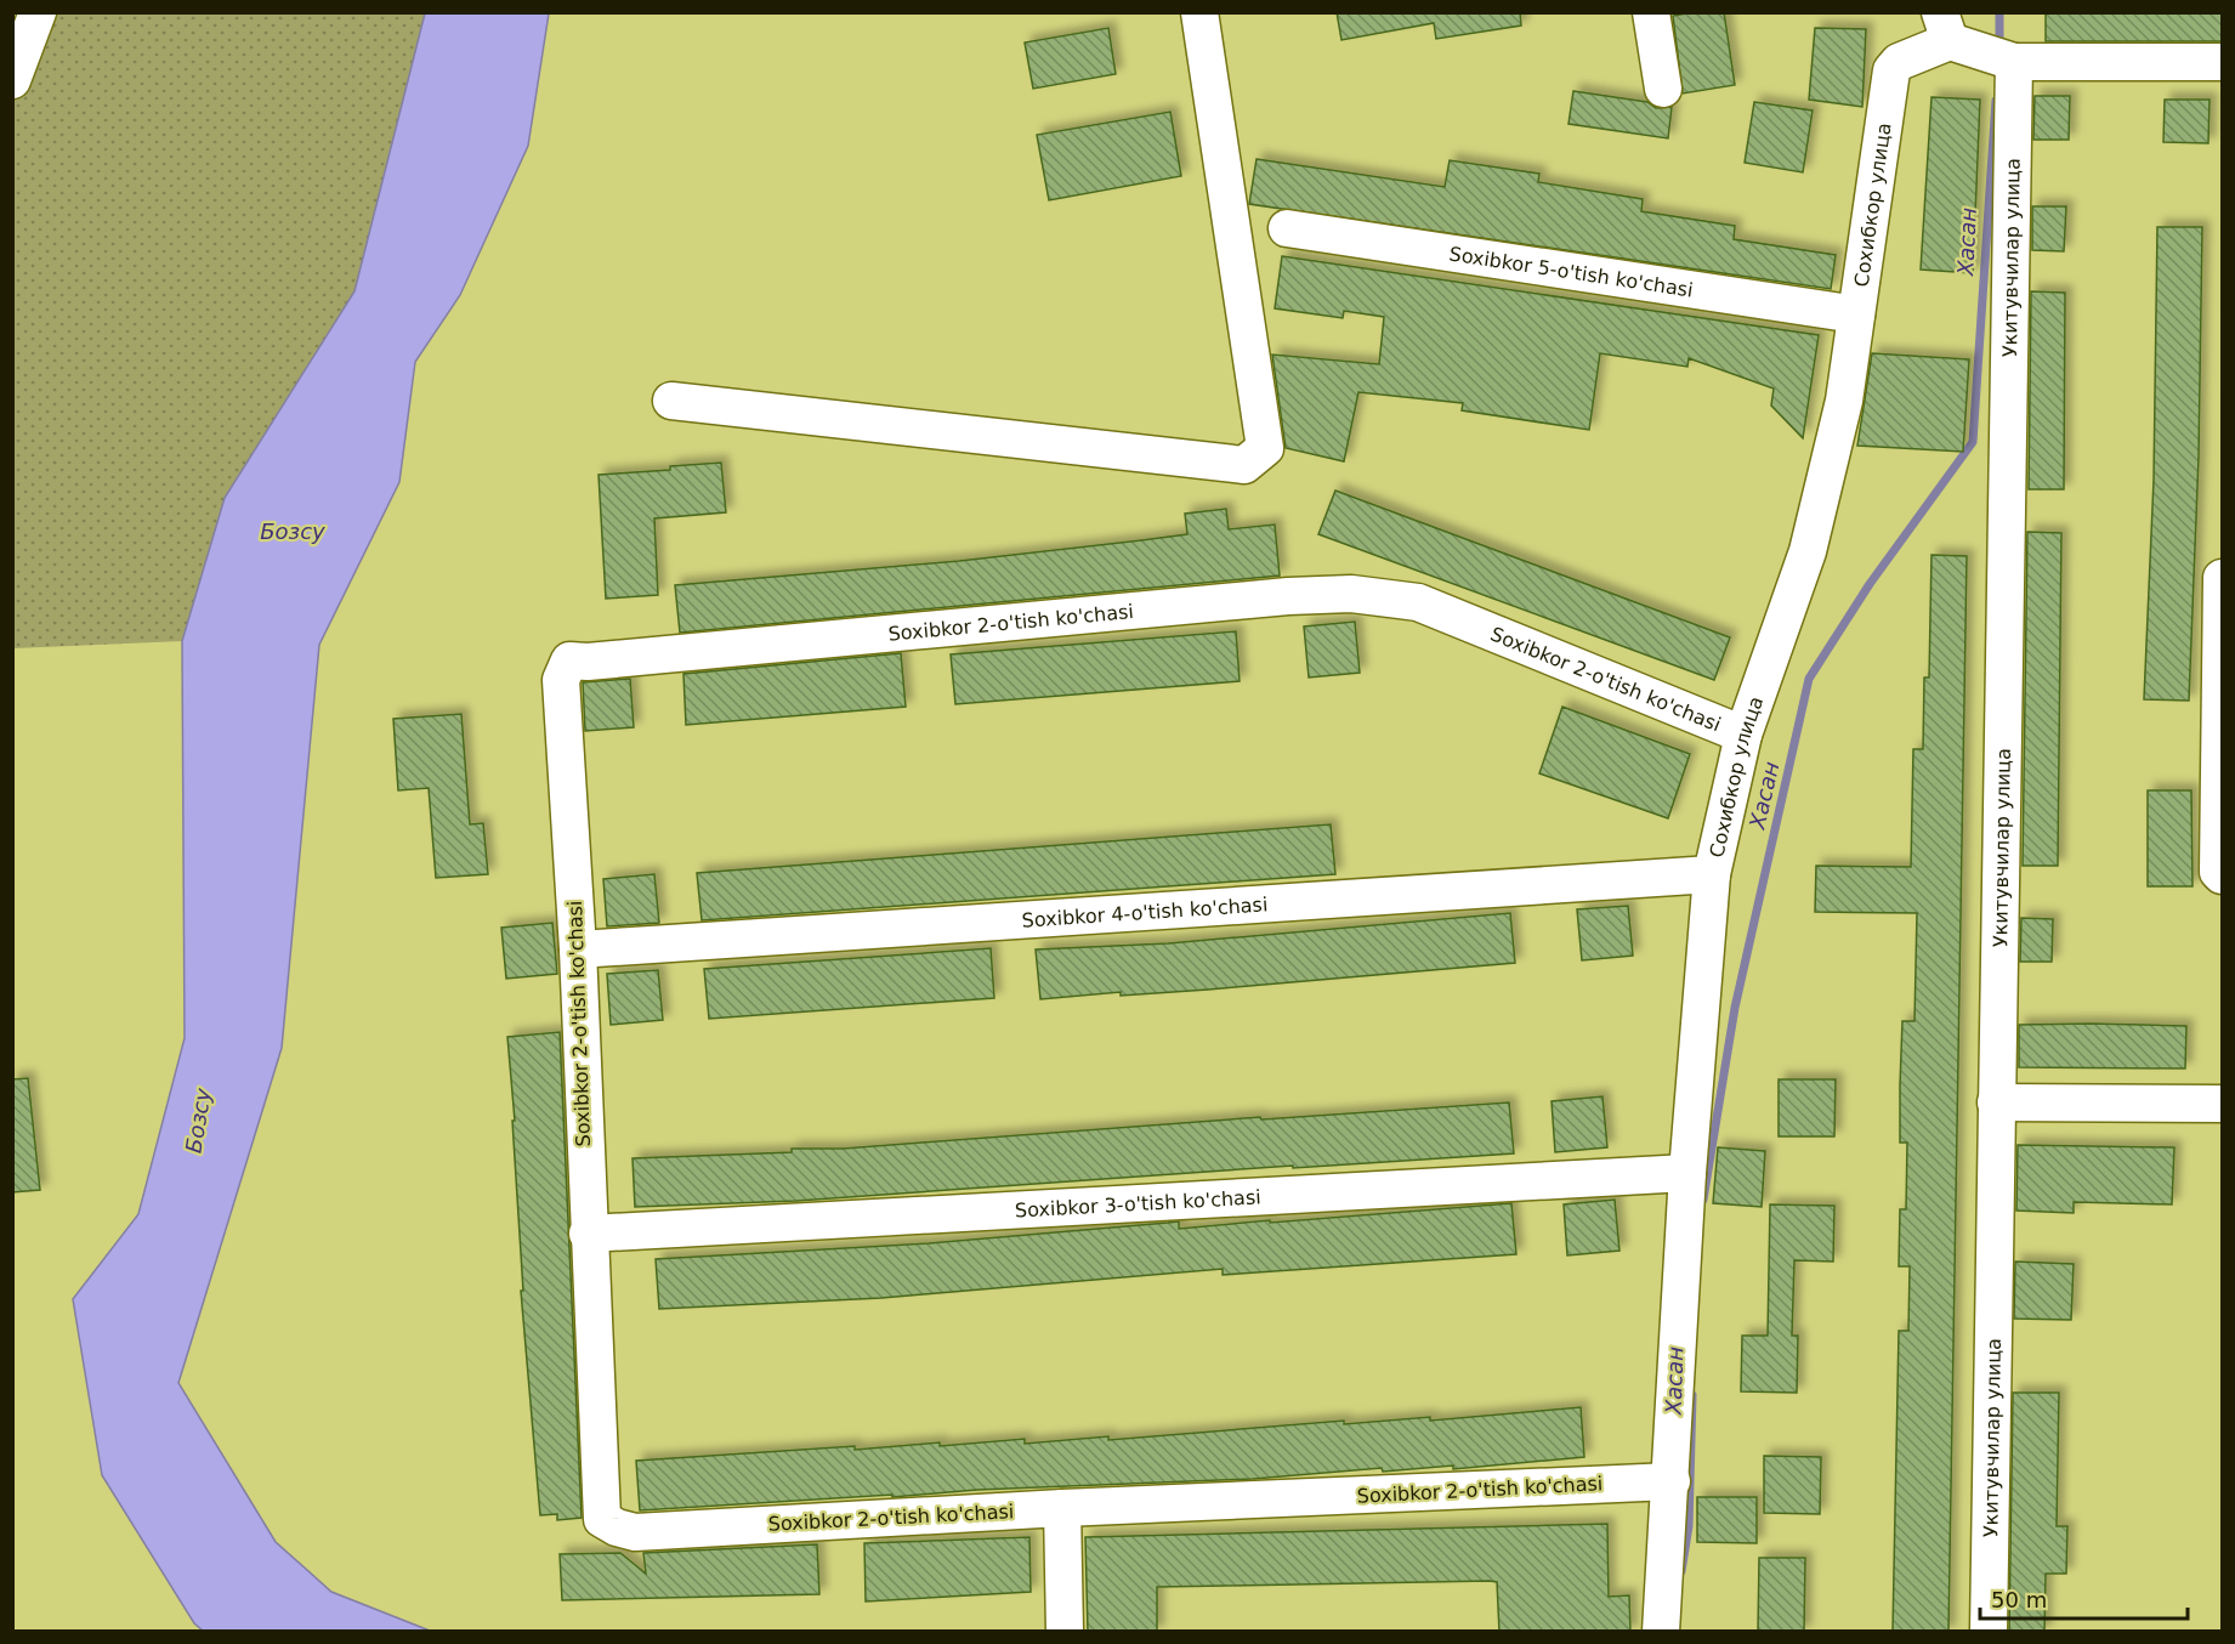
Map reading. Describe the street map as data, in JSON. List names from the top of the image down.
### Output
{
  "streets": {
    "street": [
      "Сохибкор улица",
      "Укитувчилар улица",
      "Soxibkor 5-o'tish ko'chasi",
      "Soxibkor 2-o'tish ko'chasi",
      "Soxibkor 4-o'tish ko'chasi",
      "Soxibkor 3-o'tish ko'chasi"
    ]
  },
  "crossings": [
    ["Сохибкор улица", "Укитувчилар улица"],
    ["Сохибкор улица", "Soxibkor 5-o'tish ko'chasi"],
    ["Сохибкор улица", "Soxibkor 2-o'tish ko'chasi"],
    ["Сохибкор улица", "Soxibkor 4-o'tish ko'chasi"],
    ["Сохибкор улица", "Soxibkor 3-o'tish ko'chasi"],
    ["Soxibkor 2-o'tish ko'chasi", "Soxibkor 4-o'tish ko'chasi"],
    ["Soxibkor 2-o'tish ko'chasi", "Soxibkor 3-o'tish ko'chasi"]
  ],
  "water": ["Хасан", "Бозсу"],
  "scale_bar": "50 m"
}
